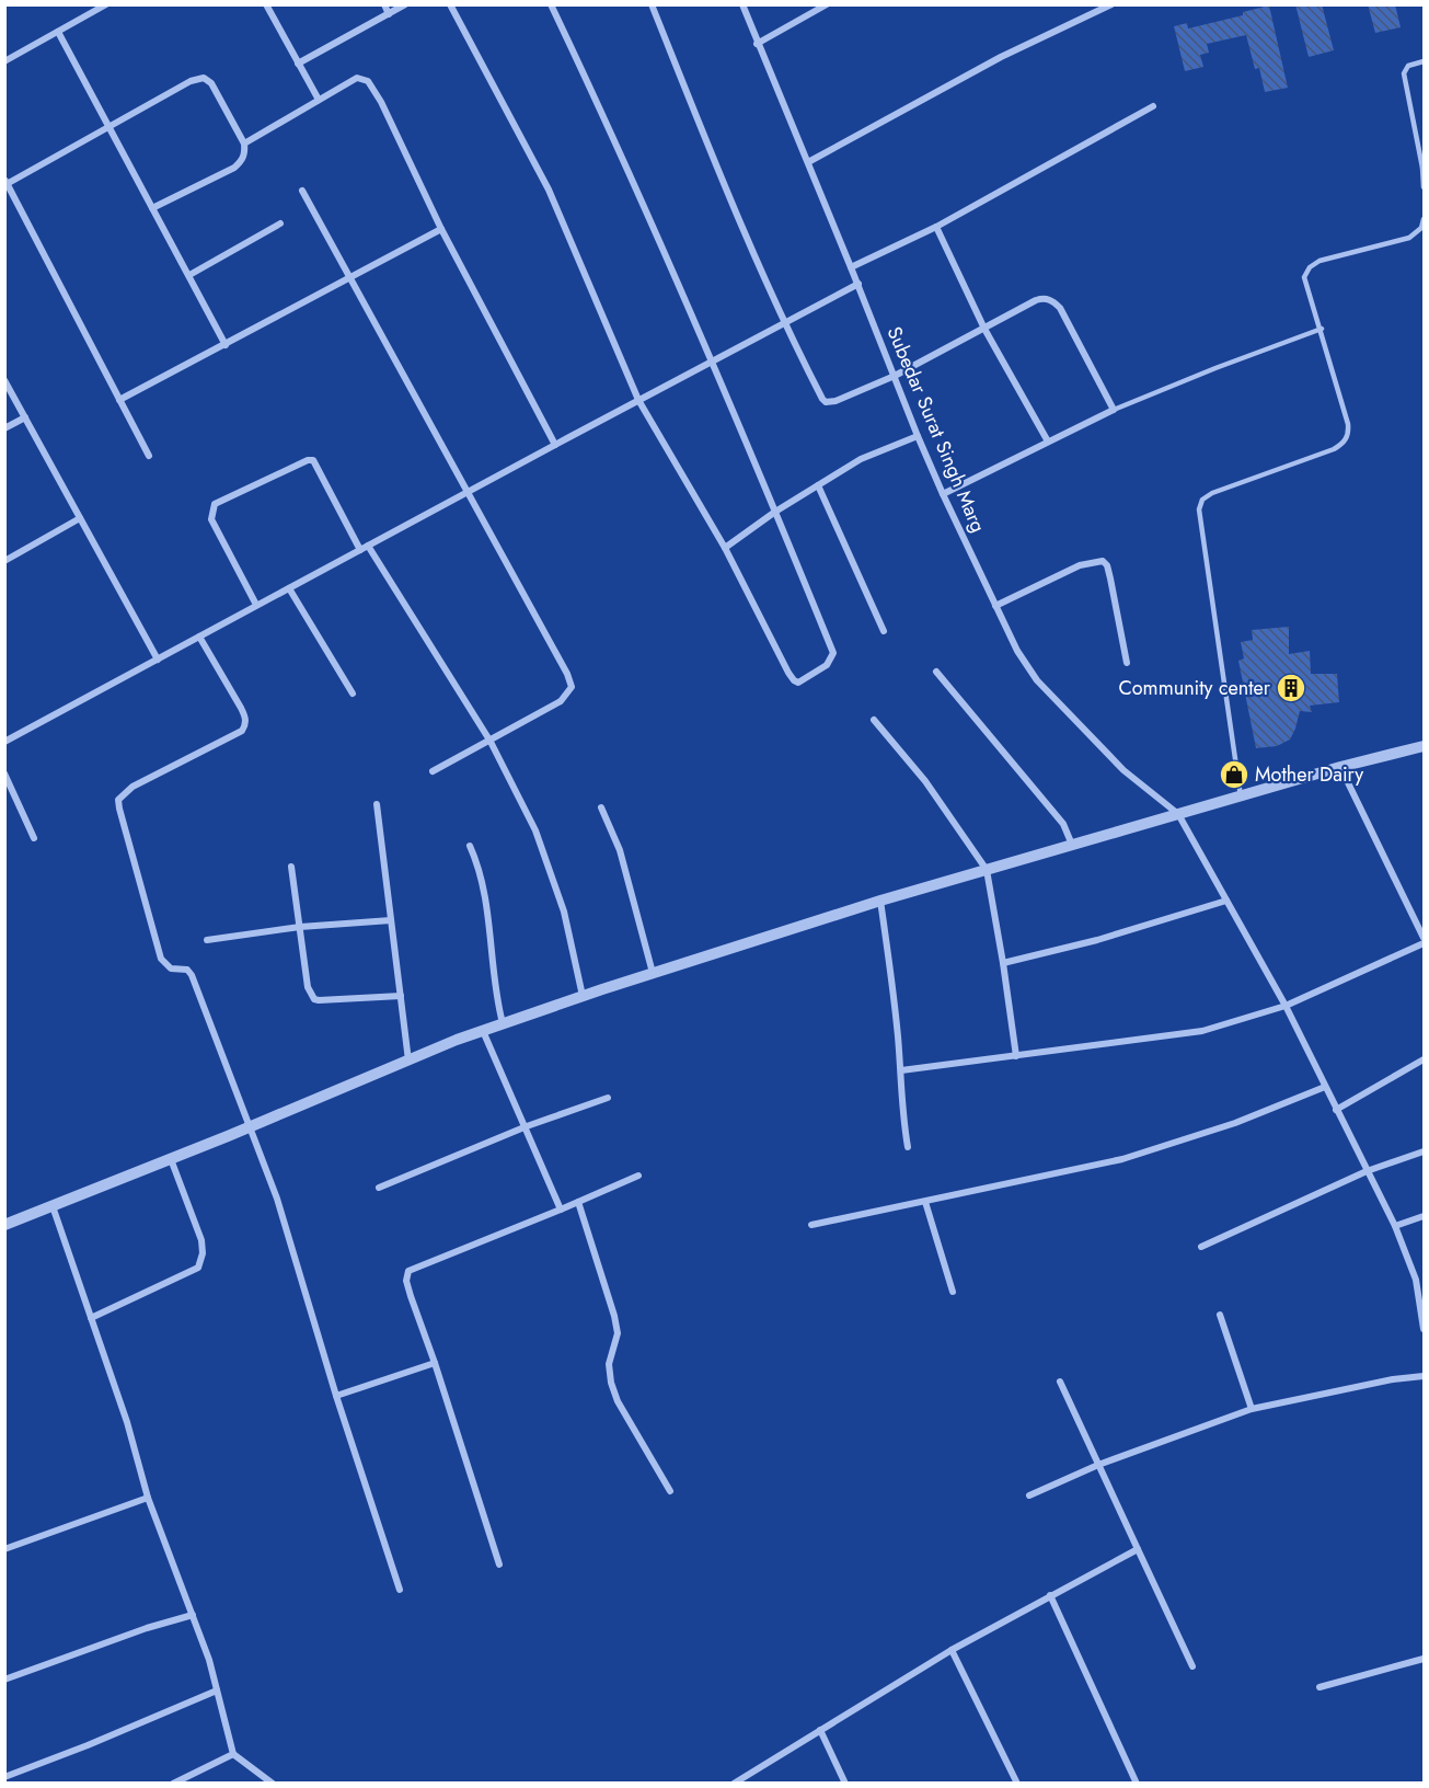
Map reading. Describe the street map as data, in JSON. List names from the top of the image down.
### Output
{
  "streets": {
    "street": ["Subedar Surat Singh Marg"]
  },
  "places": {
    "building": ["Community center"],
    "shop": ["Mother Dairy"]
  }
}
